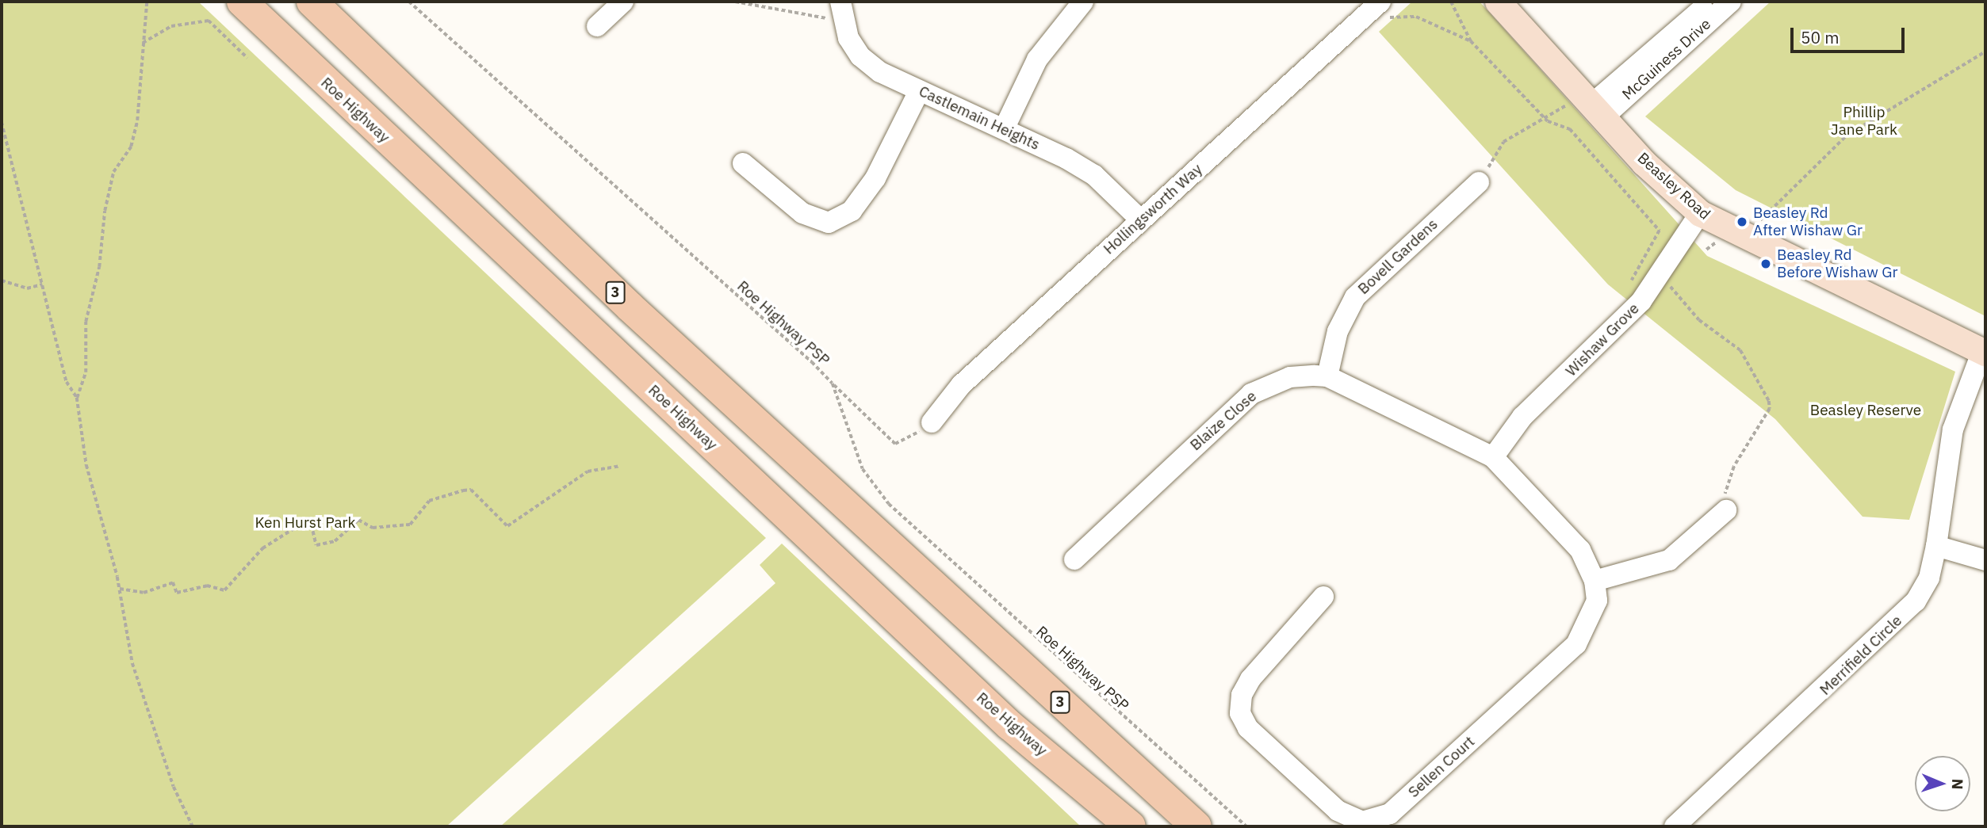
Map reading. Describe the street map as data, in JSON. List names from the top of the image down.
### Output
{
  "streets": {
    "highway": ["Roe Highway", "3"],
    "main road": ["Beasley Road"],
    "street": [
      "McGuiness Drive",
      "Castlemain Heights",
      "Hollingsworth Way",
      "Bovell Gardens",
      "Wishaw Grove",
      "Blaize Close",
      "Merrifield Circle",
      "Sellen Court"
    ],
    "path": ["Roe Highway PSP"]
  },
  "crossings": [
    ["McGuiness Drive", "Beasley Road"],
    ["Castlemain Heights", "Hollingsworth Way"],
    ["Beasley Road", "Wishaw Grove"],
    ["Beasley Road", "Merrifield Circle"],
    ["Bovell Gardens", "Blaize Close"],
    ["Wishaw Grove", "Blaize Close"],
    ["Wishaw Grove", "Sellen Court"],
    ["Blaize Close", "Sellen Court"]
  ],
  "parks": ["Phillip Jane Park", "Beasley Reserve", "Ken Hurst Park"],
  "places": ["Beasley Rd After Wishaw Gr", "Beasley Rd Before Wishaw Gr"],
  "scale_bar": "50 m",
  "north": "right"
}
